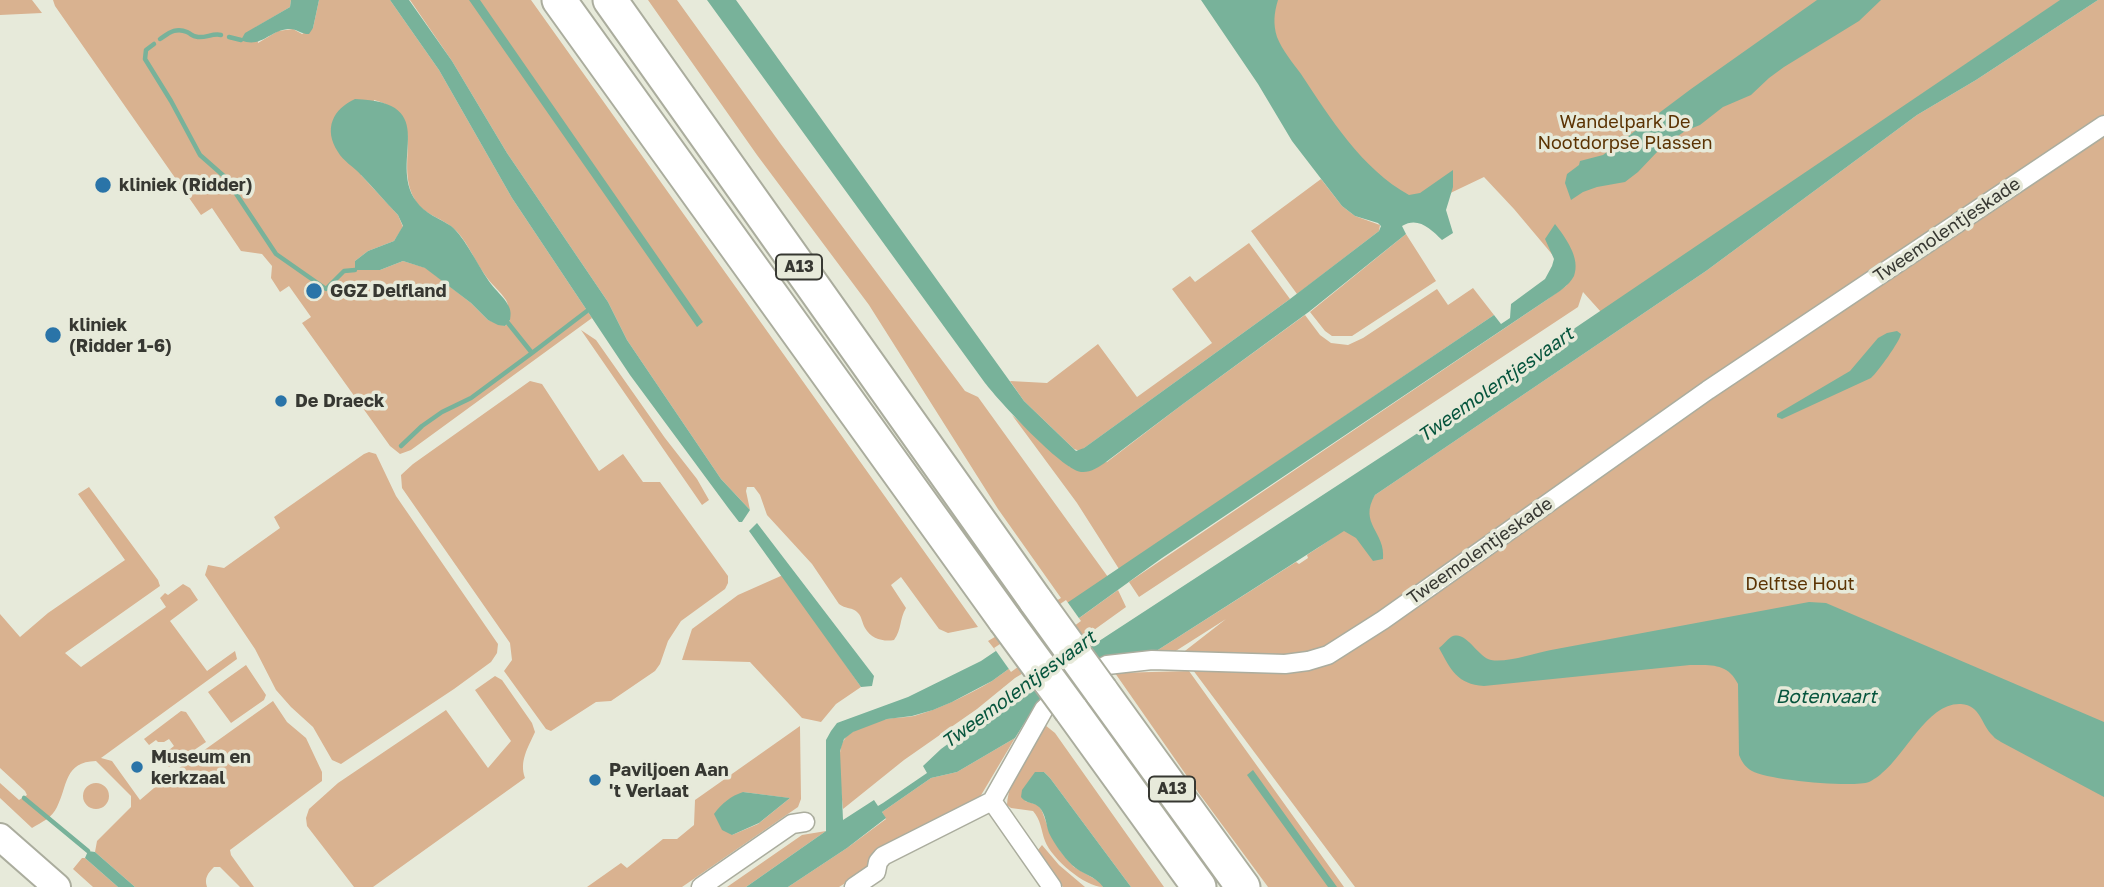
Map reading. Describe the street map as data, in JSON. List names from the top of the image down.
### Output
{
  "streets": {
    "highway": ["A13"],
    "street": ["Tweemolentjeskade"]
  },
  "water": ["Tweemolentjesvaart", "Botenvaart"],
  "parks": ["Wandelpark De Nootdorpse Plassen", "Delftse Hout"],
  "places": [
    "kliniek (Ridder)",
    "GGZ Delfland",
    "kliniek (Ridder 1-6)",
    "De Draeck",
    "Museum en kerkzaal",
    "Paviljoen Aan 't Verlaat"
  ]
}
